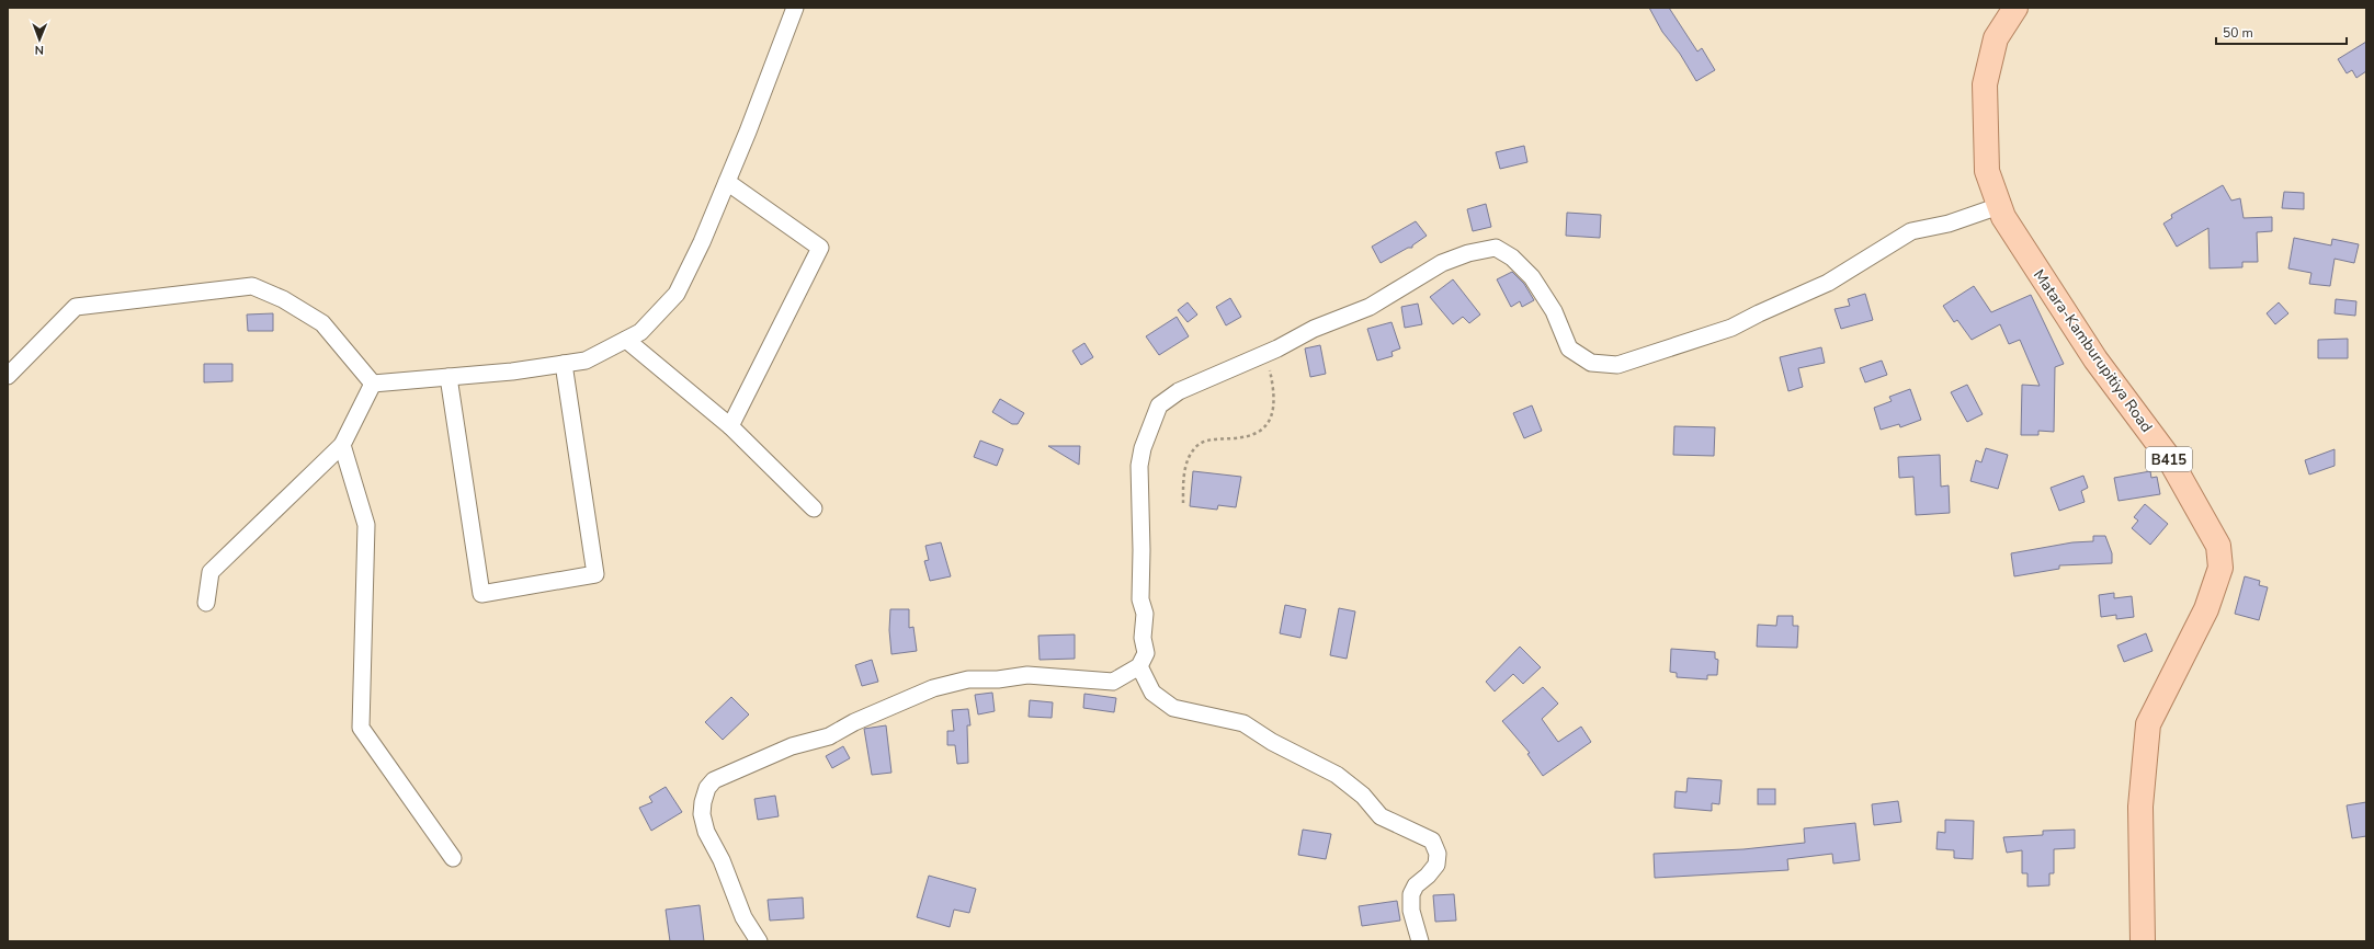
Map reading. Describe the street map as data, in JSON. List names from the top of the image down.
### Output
{
  "streets": {
    "main road": ["Matara-Kamburupitiya Road", "B415"]
  },
  "scale_bar": "50 m",
  "north": "bottom"
}
